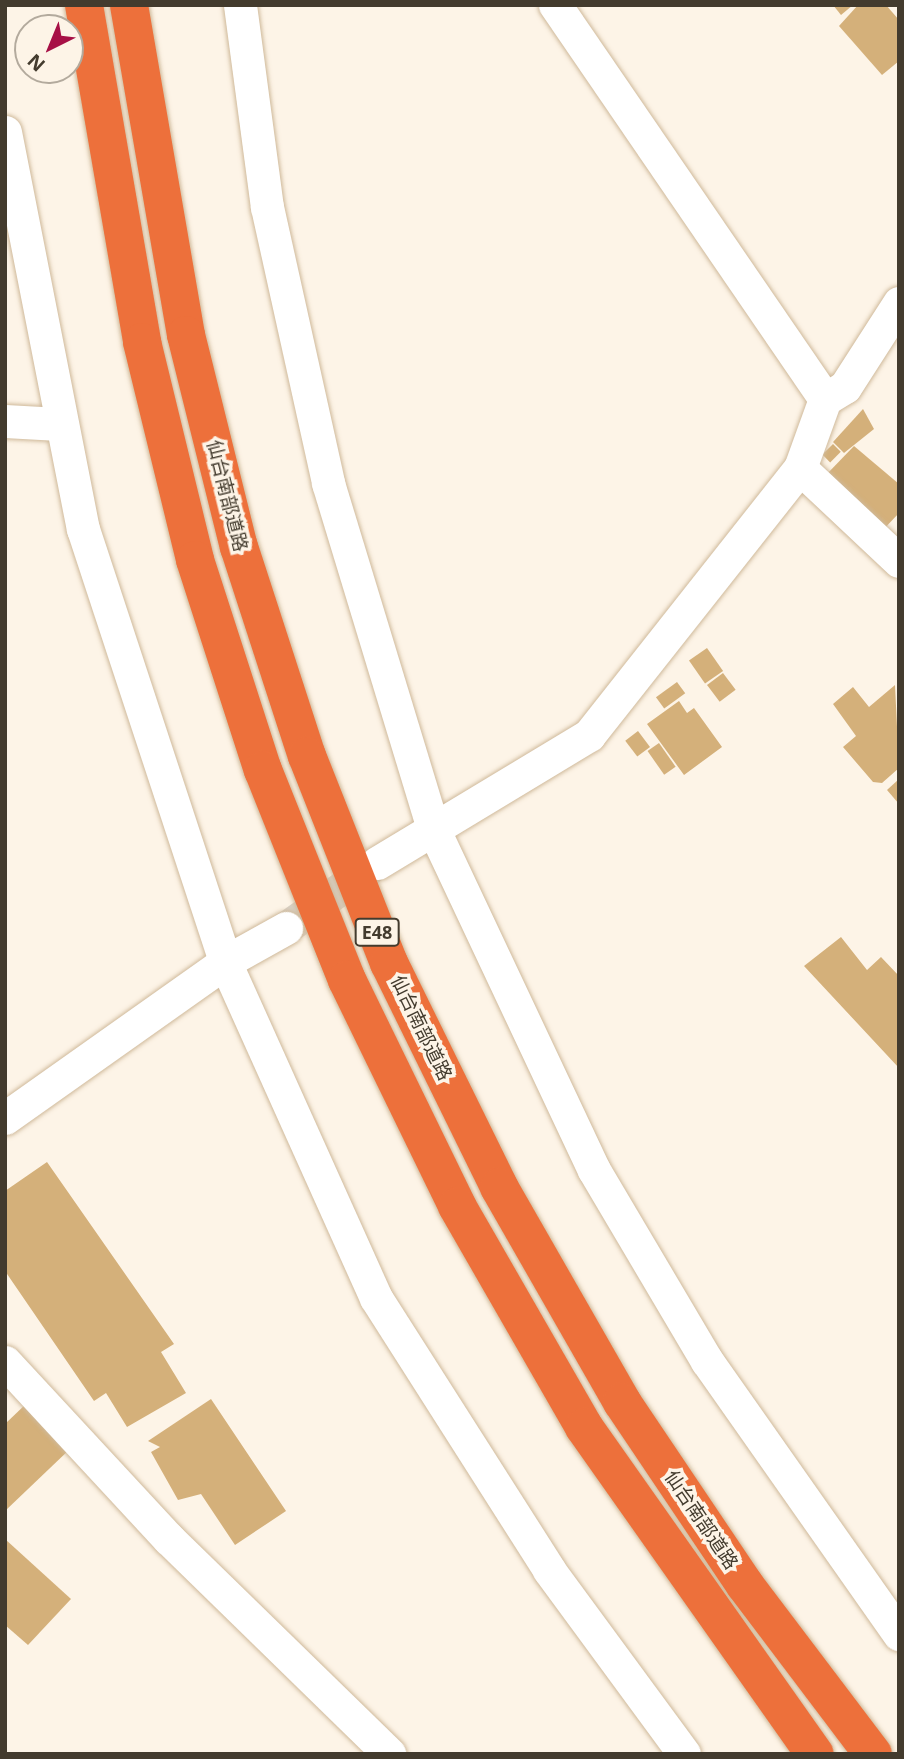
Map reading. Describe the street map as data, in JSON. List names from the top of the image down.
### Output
{
  "streets": {
    "highway": ["仙台南部道路", "E48"]
  },
  "north": "bottom left"
}
